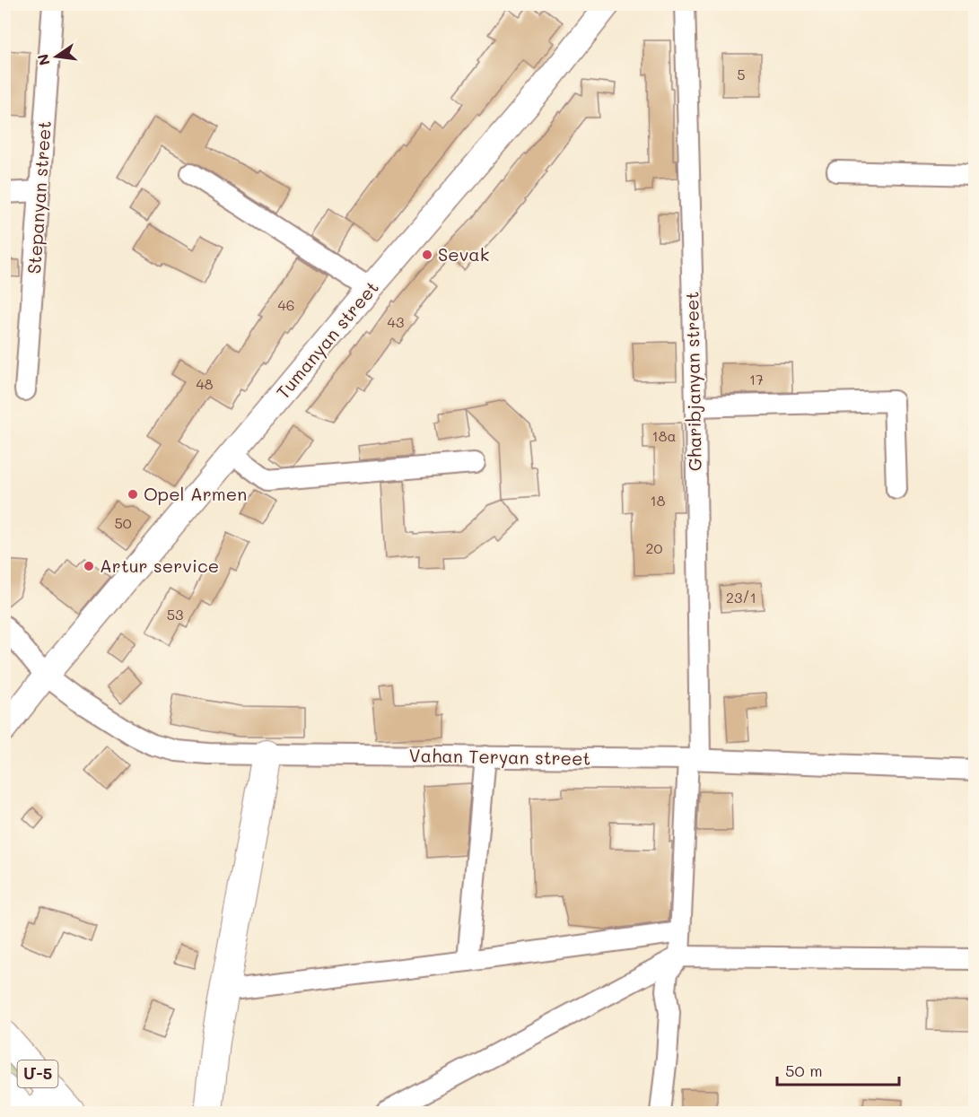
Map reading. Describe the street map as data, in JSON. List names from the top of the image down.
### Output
{
  "streets": {
    "highway": ["Մ-5"],
    "main road": ["Tumanyan street"],
    "street": ["Stepanyan street", "Gharibjanyan street", "Vahan Teryan street"]
  },
  "crossings": [
    ["Tumanyan street", "Vahan Teryan street"],
    ["Gharibjanyan street", "Vahan Teryan street"]
  ],
  "places": ["Sevak", "Opel Armen", "Artur service"],
  "house_numbers": [
    "5",
    "46",
    "43",
    "17",
    "48",
    "18a",
    "18",
    "50",
    "20",
    "23/1",
    "53"
  ],
  "scale_bar": "50 m",
  "north": "left"
}
